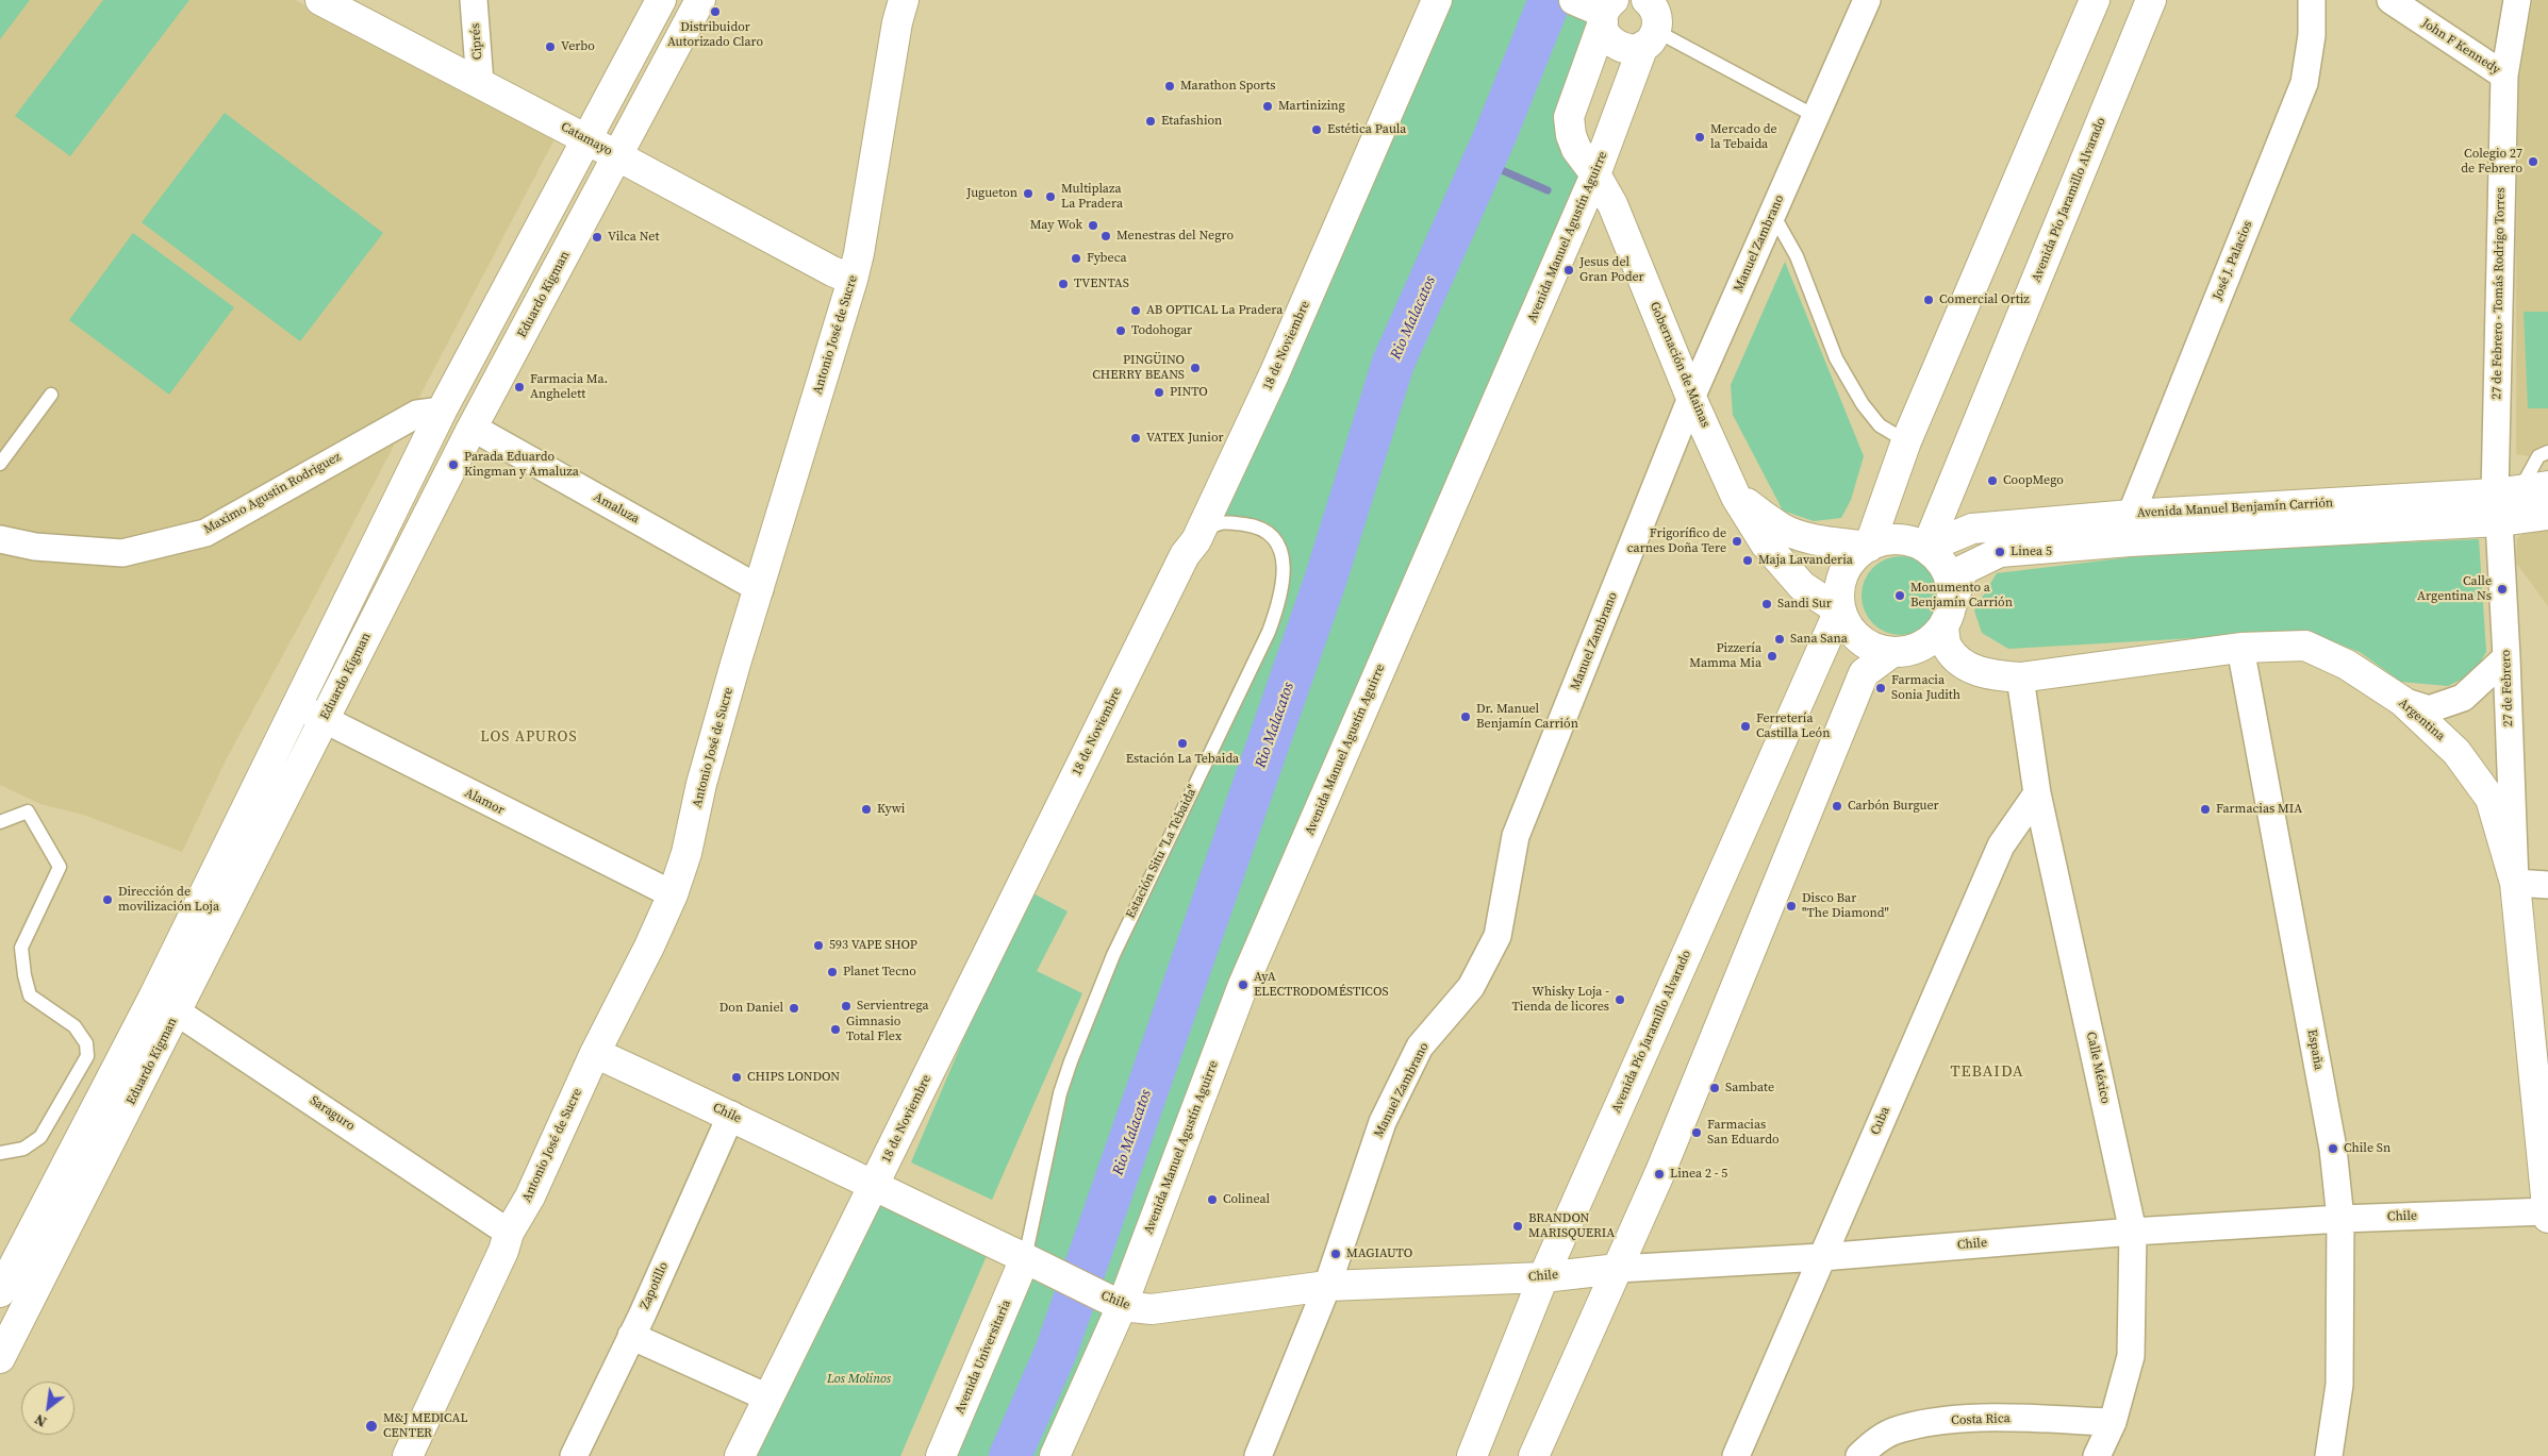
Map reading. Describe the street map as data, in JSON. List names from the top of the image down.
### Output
{
  "streets": {
    "street": [
      "Ciprés",
      "John F Kennedy",
      "Catamayo",
      "Avenida Pío Jaramillo Alvarado",
      "Avenida Manuel Agustín Aguirre",
      "Manuel Zambrano",
      "José J. Palacios",
      "27 de Febrero - Tomás Rodrigo Torres",
      "Eduardo Kigman",
      "Antonio José de Sucre",
      "18 de Noviembre",
      "Gobernación de Mainas",
      "Maximo Agustin Rodriguez",
      "Amaluza",
      "Avenida Manuel Benjamín Carrión",
      "27 de Febrero",
      "Argentina",
      "Alamor",
      "España",
      "Calle México",
      "Saraguro",
      "Chile",
      "Cuba",
      "Zapotillo",
      "Avenida Universitaria",
      "Costa Rica"
    ],
    "lane": ["Estación Situ \"La Tebaida\""]
  },
  "crossings": [
    ["Ciprés", "Catamayo"],
    ["John F Kennedy", "27 de Febrero - Tomás Rodrigo Torres"],
    ["Catamayo", "Eduardo Kigman"],
    ["Catamayo", "Antonio José de Sucre"],
    ["Avenida Pío Jaramillo Alvarado", "Gobernación de Mainas"],
    ["Avenida Pío Jaramillo Alvarado", "Avenida Manuel Benjamín Carrión"],
    ["Avenida Pío Jaramillo Alvarado", "Argentina"],
    ["Avenida Pío Jaramillo Alvarado", "Chile"],
    ["Avenida Manuel Agustín Aguirre", "Gobernación de Mainas"],
    ["Avenida Manuel Agustín Aguirre", "Chile"],
    ["Manuel Zambrano", "Gobernación de Mainas"],
    ["Manuel Zambrano", "Chile"],
    ["José J. Palacios", "Avenida Manuel Benjamín Carrión"],
    ["27 de Febrero - Tomás Rodrigo Torres", "Avenida Manuel Benjamín Carrión"],
    ["27 de Febrero - Tomás Rodrigo Torres", "27 de Febrero"],
    ["Eduardo Kigman", "Maximo Agustin Rodriguez"],
    ["Eduardo Kigman", "Amaluza"],
    ["Eduardo Kigman", "Alamor"],
    ["Eduardo Kigman", "Saraguro"],
    ["Antonio José de Sucre", "Amaluza"],
    ["Antonio José de Sucre", "Alamor"],
    ["Antonio José de Sucre", "Saraguro"],
    ["Antonio José de Sucre", "Chile"],
    ["18 de Noviembre", "Estación Situ \"La Tebaida\""],
    ["18 de Noviembre", "Chile"],
    ["Gobernación de Mainas", "Avenida Manuel Benjamín Carrión"],
    ["Gobernación de Mainas", "Argentina"],
    ["Avenida Manuel Benjamín Carrión", "27 de Febrero"],
    ["Avenida Manuel Benjamín Carrión", "Argentina"],
    ["27 de Febrero", "Argentina"],
    ["Argentina", "España"],
    ["Argentina", "Calle México"],
    ["Argentina", "Chile"],
    ["Estación Situ \"La Tebaida\"", "Chile"],
    ["Estación Situ \"La Tebaida\"", "Avenida Universitaria"],
    ["España", "Chile"],
    ["Calle México", "Chile"],
    ["Calle México", "Cuba"],
    ["Calle México", "Costa Rica"],
    ["Chile", "Cuba"],
    ["Chile", "Zapotillo"],
    ["Chile", "Avenida Universitaria"]
  ],
  "districts": ["LOS APUROS", "TEBAIDA"],
  "water": ["Rio Malacatos"],
  "parks": ["Los Molinos"],
  "places": [
    "Distribuidor Autorizado Claro",
    "Verbo",
    "Marathon Sports",
    "Martinizing",
    "Etafashion",
    "Estética Paula",
    "Mercado de la Tebaida",
    "Colegio 27 de Febrero",
    "Jugueton",
    "Multiplaza La Pradera",
    "May Wok",
    "Menestras del Negro",
    "Vilca Net",
    "Fybeca",
    "Jesus del Gran Poder",
    "TVENTAS",
    "Comercial Ortiz",
    "AB OPTICAL La Pradera",
    "Todohogar",
    "PINGÜINO CHERRY BEANS",
    "Farmacia Ma. Anghelett",
    "PINTO",
    "VATEX Junior",
    "Parada Eduardo Kingman y Amaluza",
    "CoopMego",
    "Frigorífico de carnes Doña Tere",
    "Linea 5",
    "Maja Lavanderia",
    "Calle Argentina Ns",
    "Monumento a Benjamín Carrión",
    "Sandi Sur",
    "Sana Sana",
    "Pizzería Mamma Mia",
    "Farmacia Sonia Judith",
    "Dr. Manuel Benjamín Carrión",
    "Ferretería Castilla León",
    "Estación La Tebaida",
    "Carbón Burguer",
    "Kywi",
    "Farmacias MIA",
    "Dirección de movilización Loja",
    "Disco Bar \"The Diamond\"",
    "593 VAPE SHOP",
    "Planet Tecno",
    "AyA ELECTRODOMÉSTICOS",
    "Whisky Loja - Tienda de licores",
    "Servientrega",
    "Don Daniel",
    "Gimnasio Total Flex",
    "CHIPS LONDON",
    "Sambate",
    "Farmacias San Eduardo",
    "Chile Sn",
    "Linea 2 - 5",
    "Colineal",
    "BRANDON MARISQUERIA",
    "MAGIAUTO",
    "M&J MEDICAL CENTER"
  ],
  "north": "bottom left"
}
